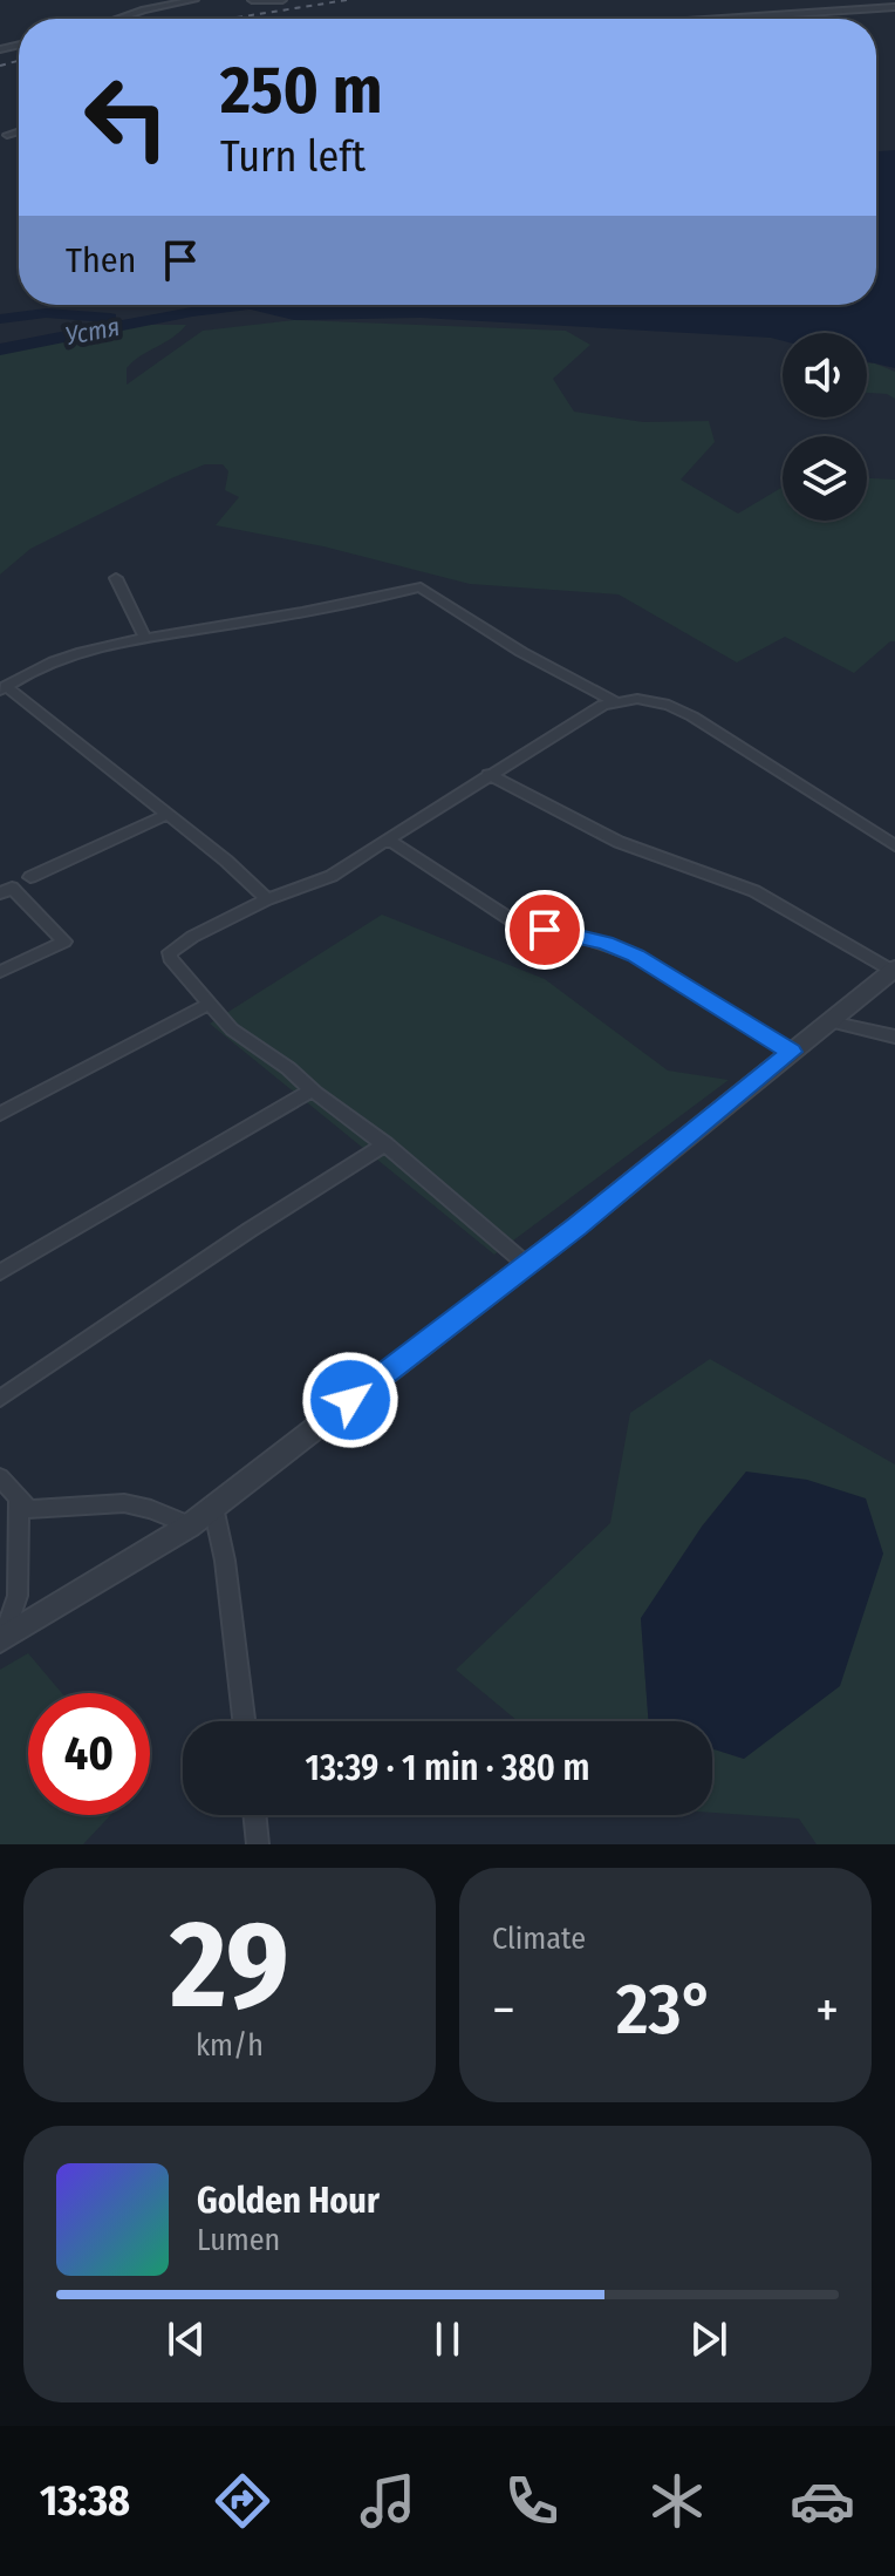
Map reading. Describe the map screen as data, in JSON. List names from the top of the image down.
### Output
{
  "water": ["Устя"],
  "page": {
    "turn": ["250 m", "Turn left"],
    "then": "Then",
    "limit": "40",
    "trip": "13:39 · 1 min · 380 m",
    "tile": [
      ["29", "km/h"],
      "Climate"
    ],
    "heat": ["−", "23°", "+"],
    "song": ["Golden Hour", "Lumen"],
    "tabs": "13:38"
  }
}
